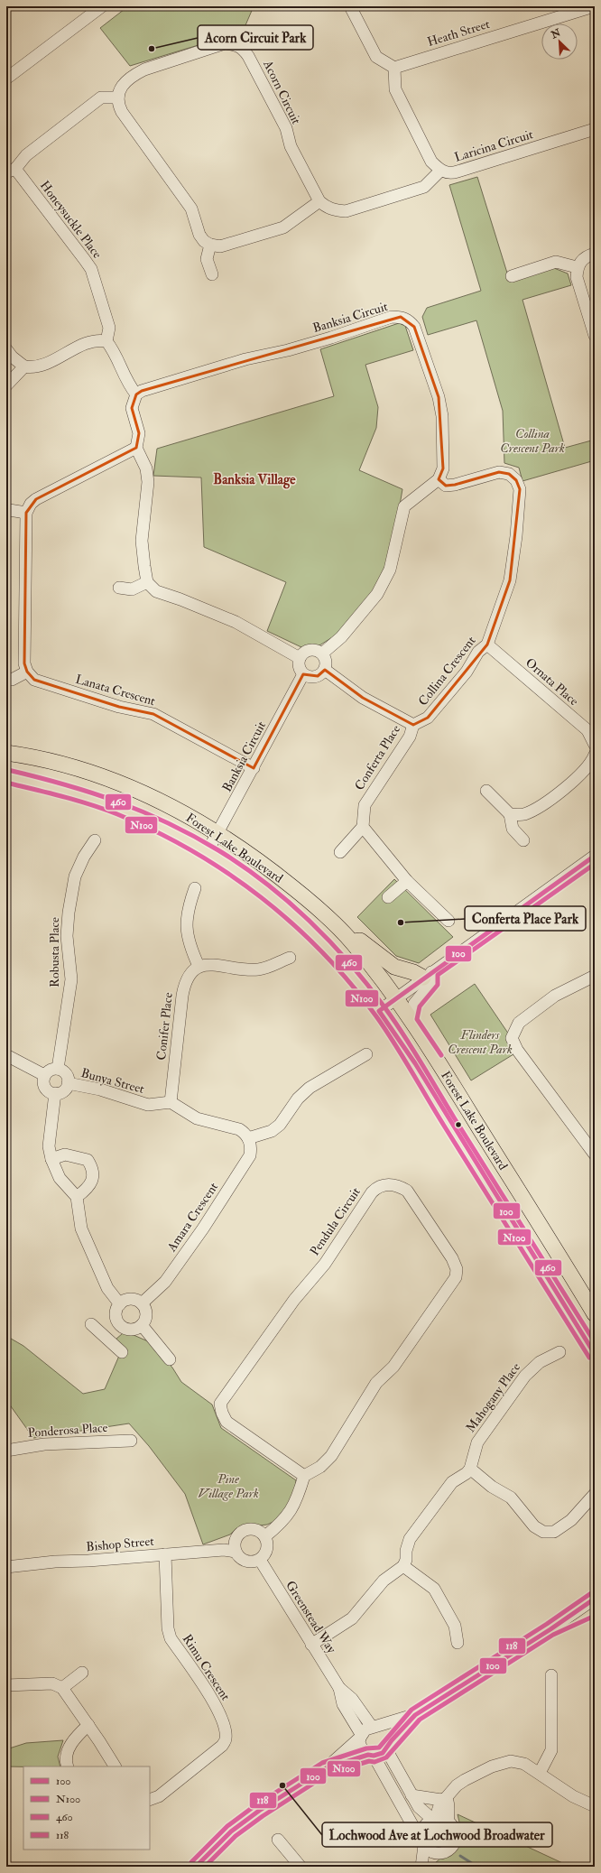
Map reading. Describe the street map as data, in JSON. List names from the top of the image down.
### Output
{
  "streets": {
    "main road": ["Forest Lake Boulevard"],
    "street": [
      "Heath Street",
      "Acorn Circuit",
      "Laricina Circuit",
      "Honeysuckle Place",
      "Banksia Circuit",
      "Collina Crescent",
      "Ornata Place",
      "Lanata Crescent",
      "Conferta Place",
      "Robusta Place",
      "Conifer Place",
      "Bunya Street",
      "Amara Crescent",
      "Pendula Circuit",
      "Mahogany Place",
      "Ponderosa Place",
      "Bishop Street",
      "Greenstead Way",
      "Rimu Crescent"
    ]
  },
  "crossings": [
    ["Heath Street", "Laricina Circuit"],
    ["Acorn Circuit", "Honeysuckle Place"],
    ["Banksia Circuit", "Collina Crescent"],
    ["Banksia Circuit", "Lanata Crescent"],
    ["Banksia Circuit", "Forest Lake Boulevard"],
    ["Collina Crescent", "Ornata Place"],
    ["Collina Crescent", "Conferta Place"],
    ["Robusta Place", "Bunya Street"],
    ["Conifer Place", "Bunya Street"],
    ["Bishop Street", "Greenstead Way"],
    ["Bishop Street", "Rimu Crescent"]
  ],
  "districts": ["Banksia Village"],
  "parks": ["Collina Crescent Park", "Flinders Crescent Park", "Pine Village Park"],
  "places": ["Acorn Circuit Park", "Conferta Place Park", "Lochwood Ave at Lochwood Broadwater"],
  "lines": [
    "transit line 460",
    "transit line N100",
    "transit line 100",
    "transit line 118"
  ],
  "legend": [
    "100",
    "N100",
    "460",
    "118"
  ],
  "north": "top left"
}
